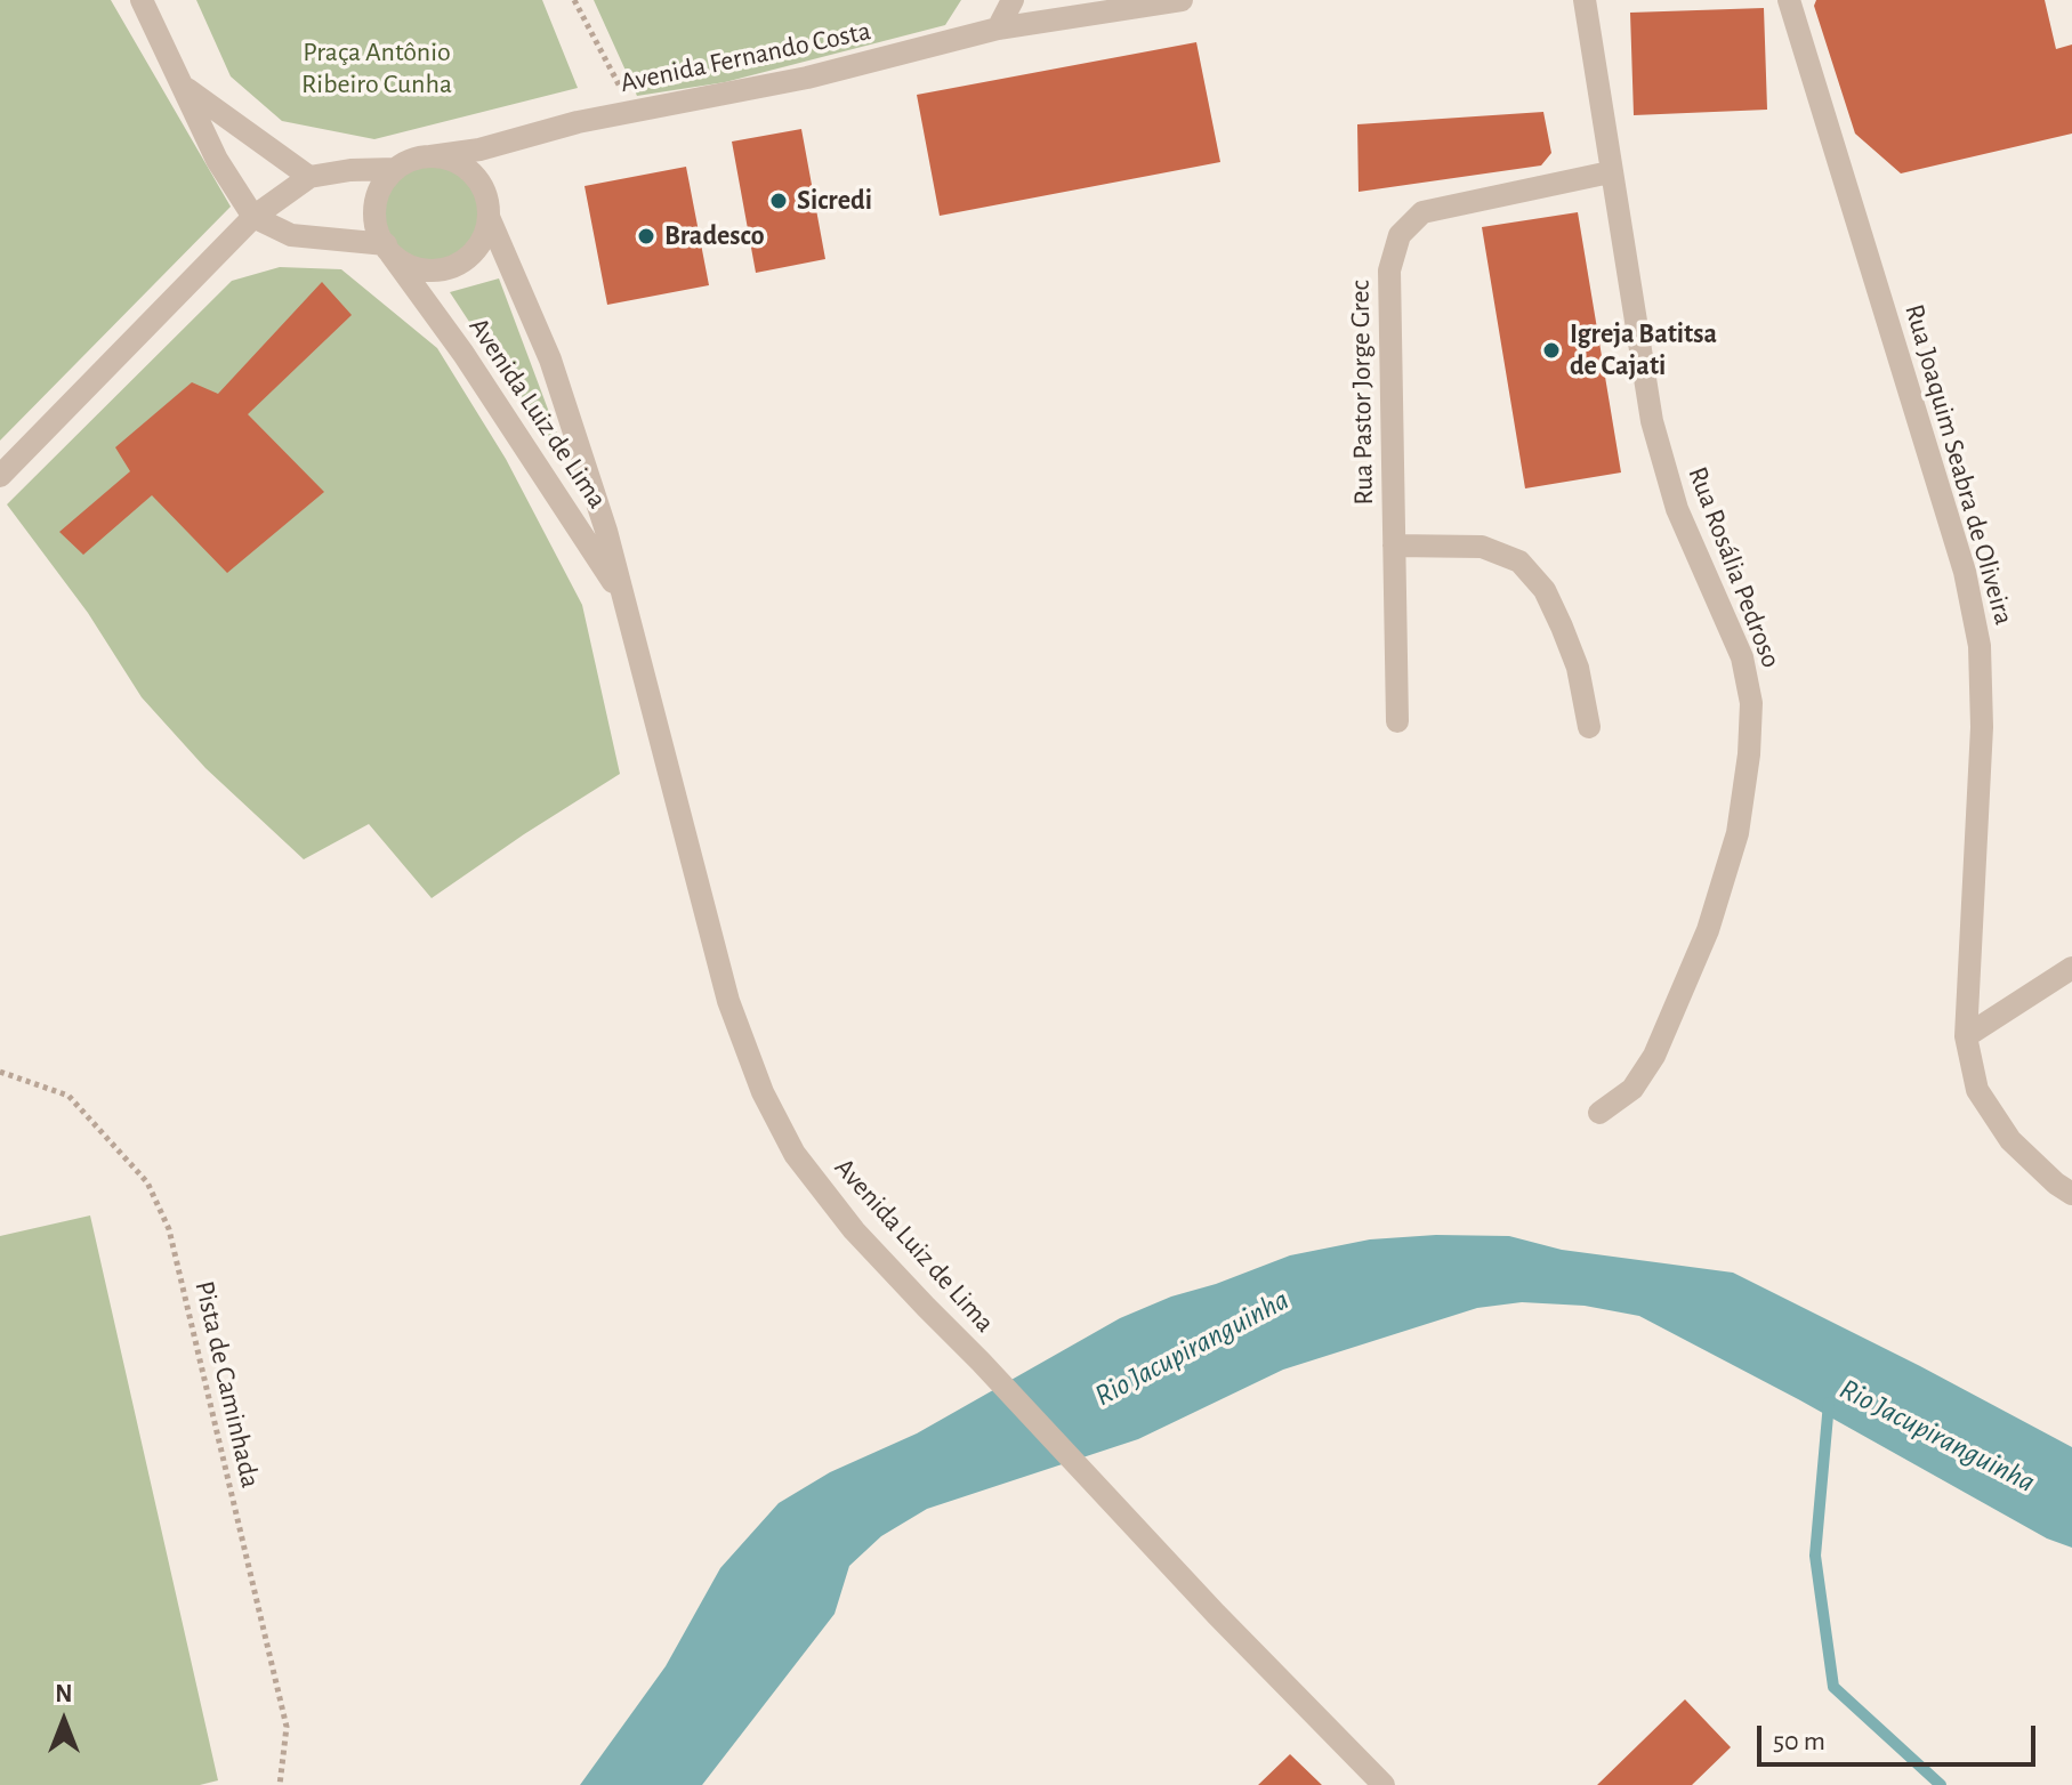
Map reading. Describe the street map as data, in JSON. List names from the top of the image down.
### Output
{
  "streets": {
    "street": [
      "Avenida Fernando Costa",
      "Rua Pastor Jorge Grec",
      "Avenida Luiz de Lima",
      "Rua Joaquim Seabra de Oliveira",
      "Rua Rosália Pedroso"
    ],
    "path": ["Pista de Caminhada"]
  },
  "crossings": [
    ["Avenida Fernando Costa", "Avenida Luiz de Lima"],
    ["Rua Pastor Jorge Grec", "Rua Rosália Pedroso"]
  ],
  "water": ["Rio Jacupiranguinha"],
  "parks": ["Praça Antônio Ribeiro Cunha"],
  "places": ["Sicredi", "Bradesco", "Igreja Batitsa de Cajati"],
  "scale_bar": "50 m",
  "north": "top"
}
